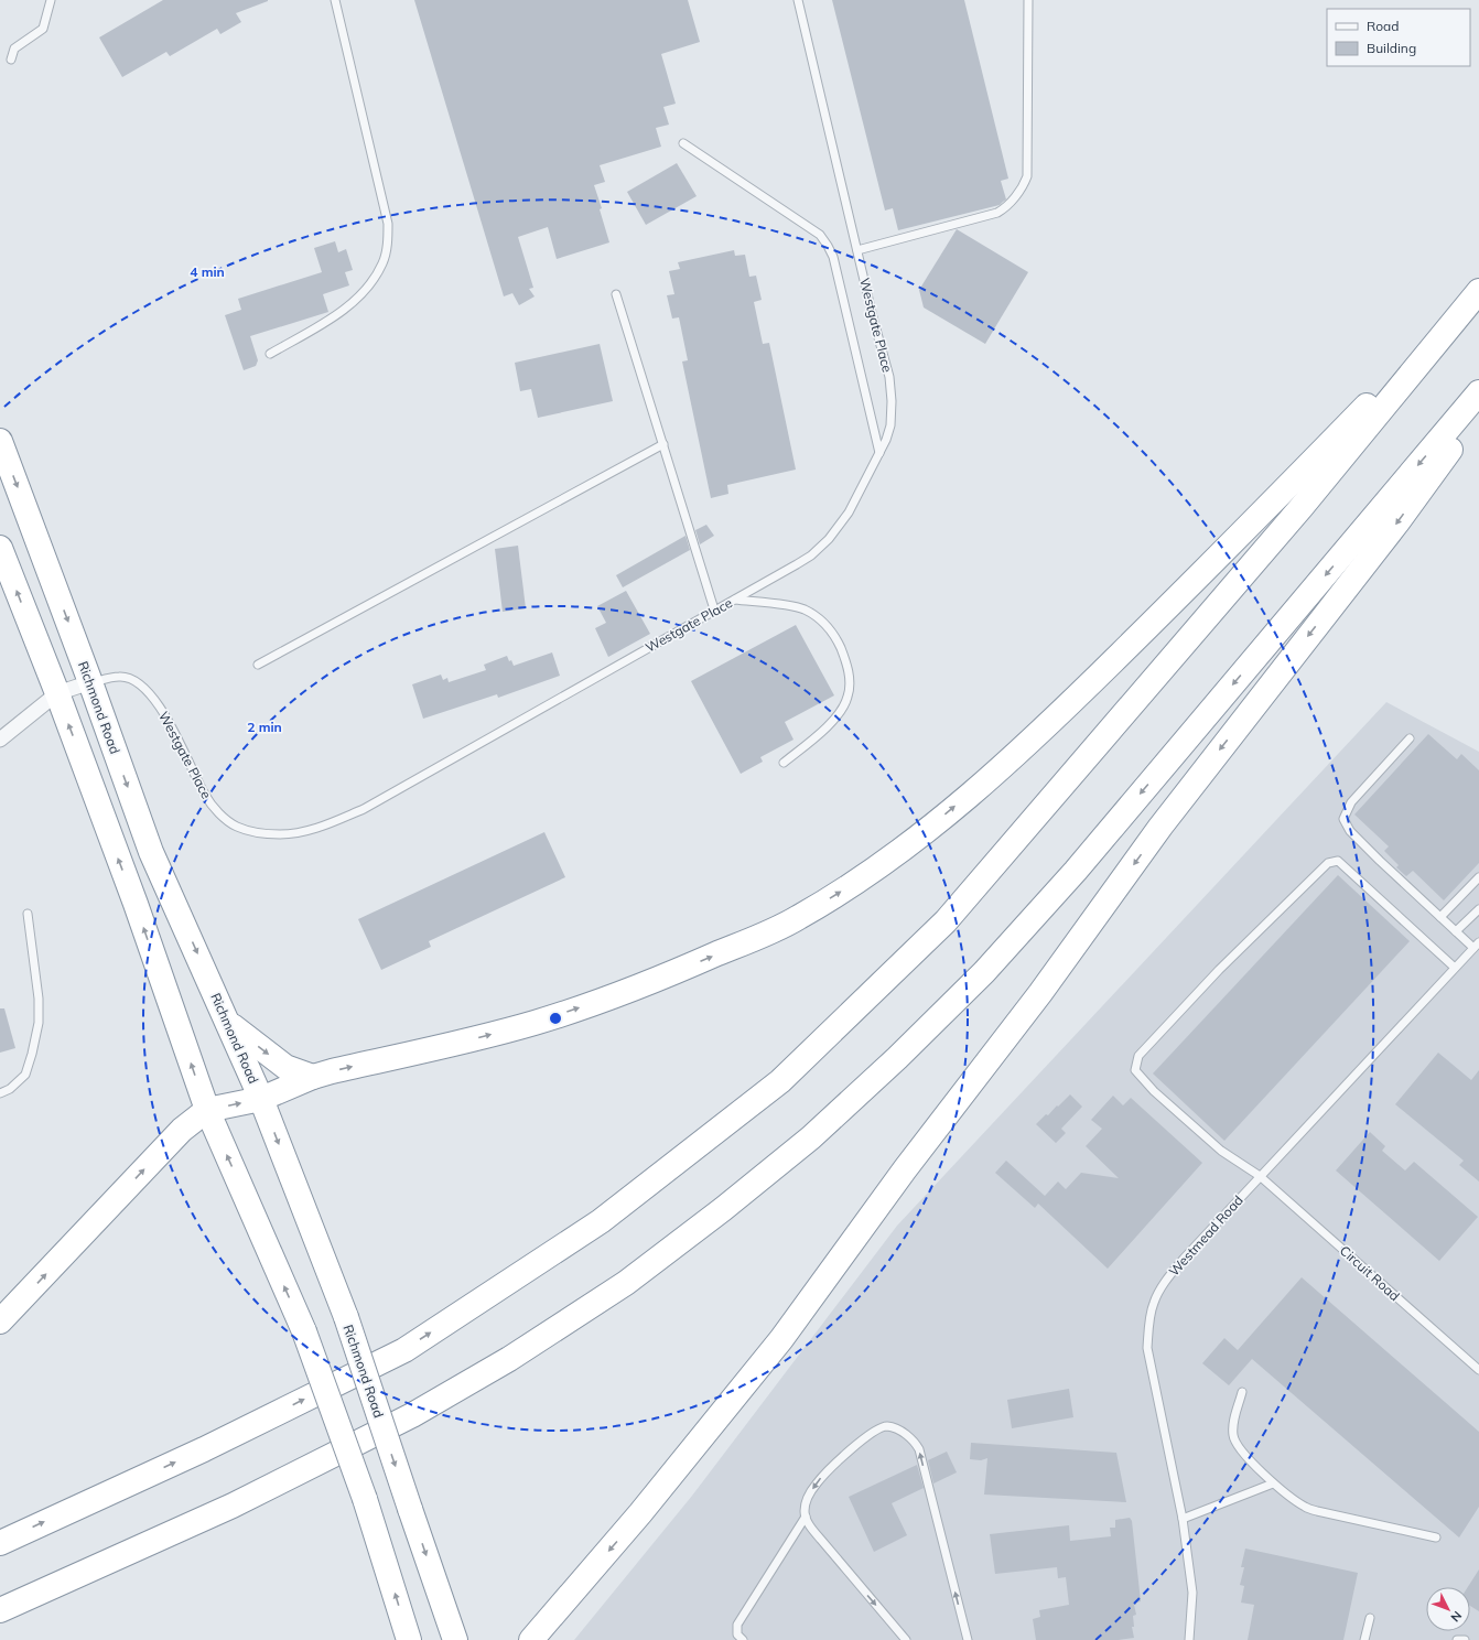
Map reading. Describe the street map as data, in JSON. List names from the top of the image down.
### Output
{
  "streets": {
    "highway": ["Richmond Road"],
    "lane": ["Westgate Place", "Westmead Road", "Circuit Road"]
  },
  "crossings": [
    ["Westgate Place", "Richmond Road"],
    ["Westmead Road", "Circuit Road"]
  ],
  "legend": ["Road", "Building"],
  "north": "bottom right",
  "rings": ["4 min", "2 min"]
}
